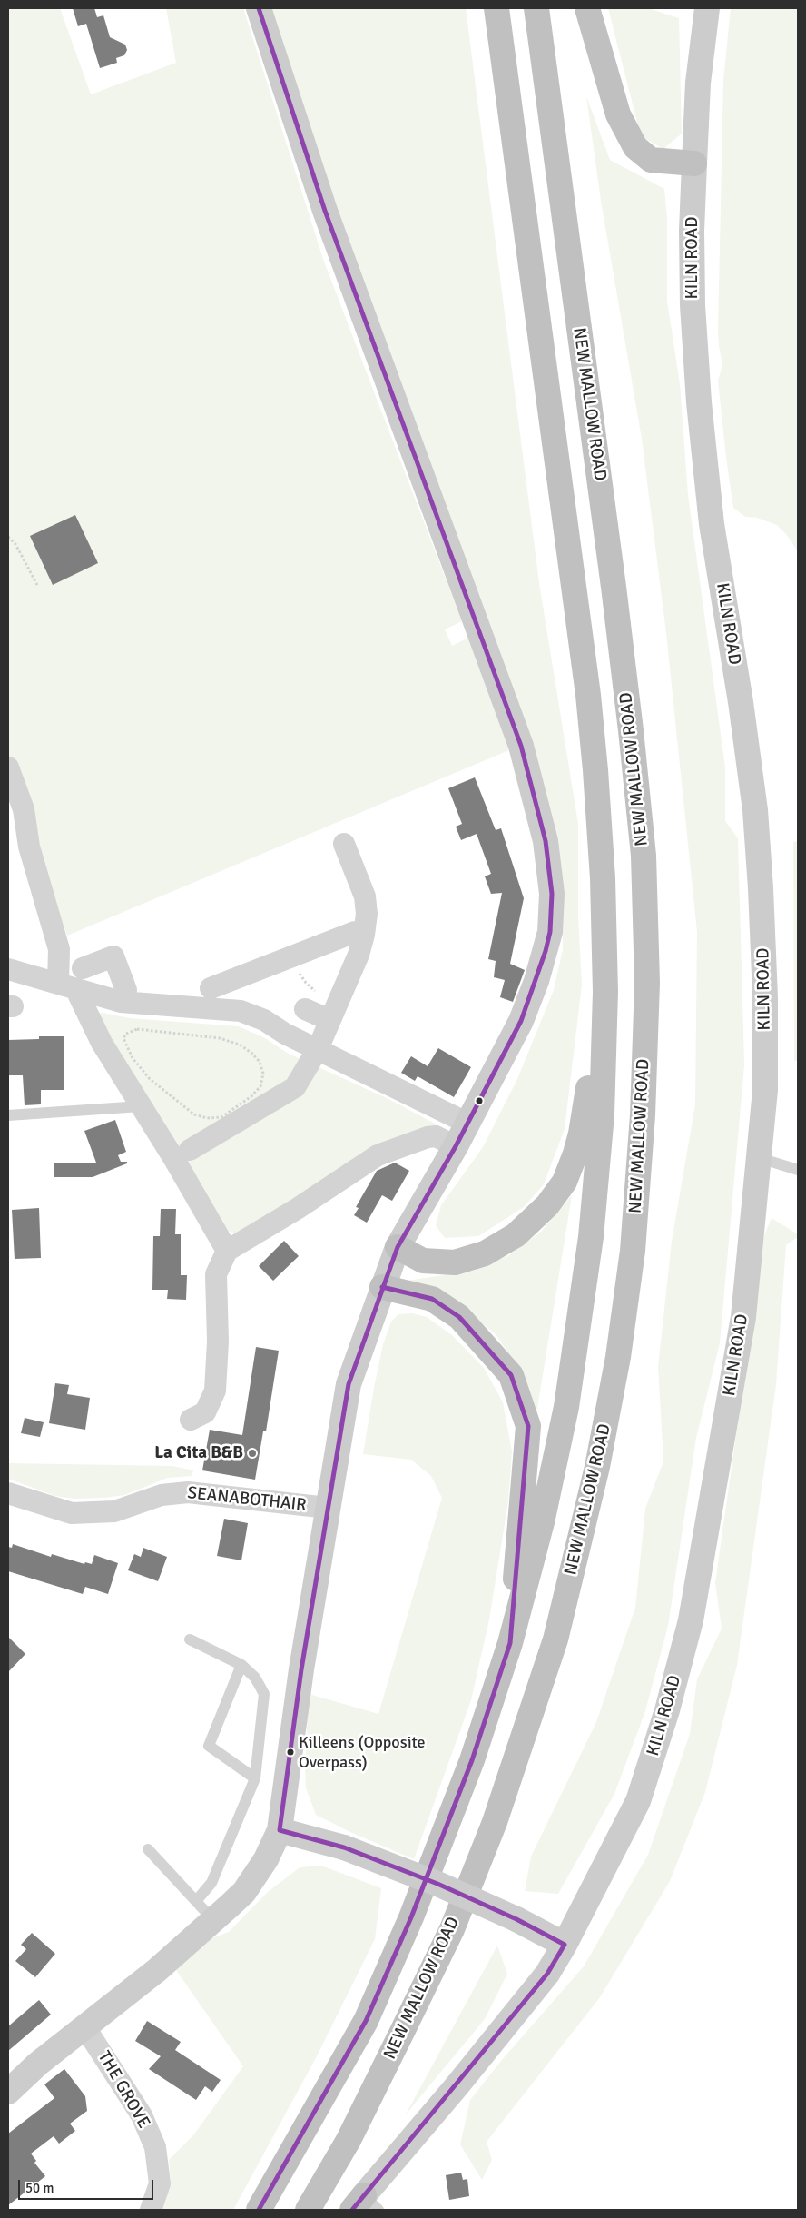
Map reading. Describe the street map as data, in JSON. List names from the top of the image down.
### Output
{
  "streets": {
    "highway": ["NEW MALLOW ROAD"],
    "street": ["KILN ROAD", "SEANABOTHAIR", "THE GROVE"]
  },
  "places": ["La Cita B&B", "Killeens (Opposite Overpass)"],
  "scale_bar": "50 m"
}
